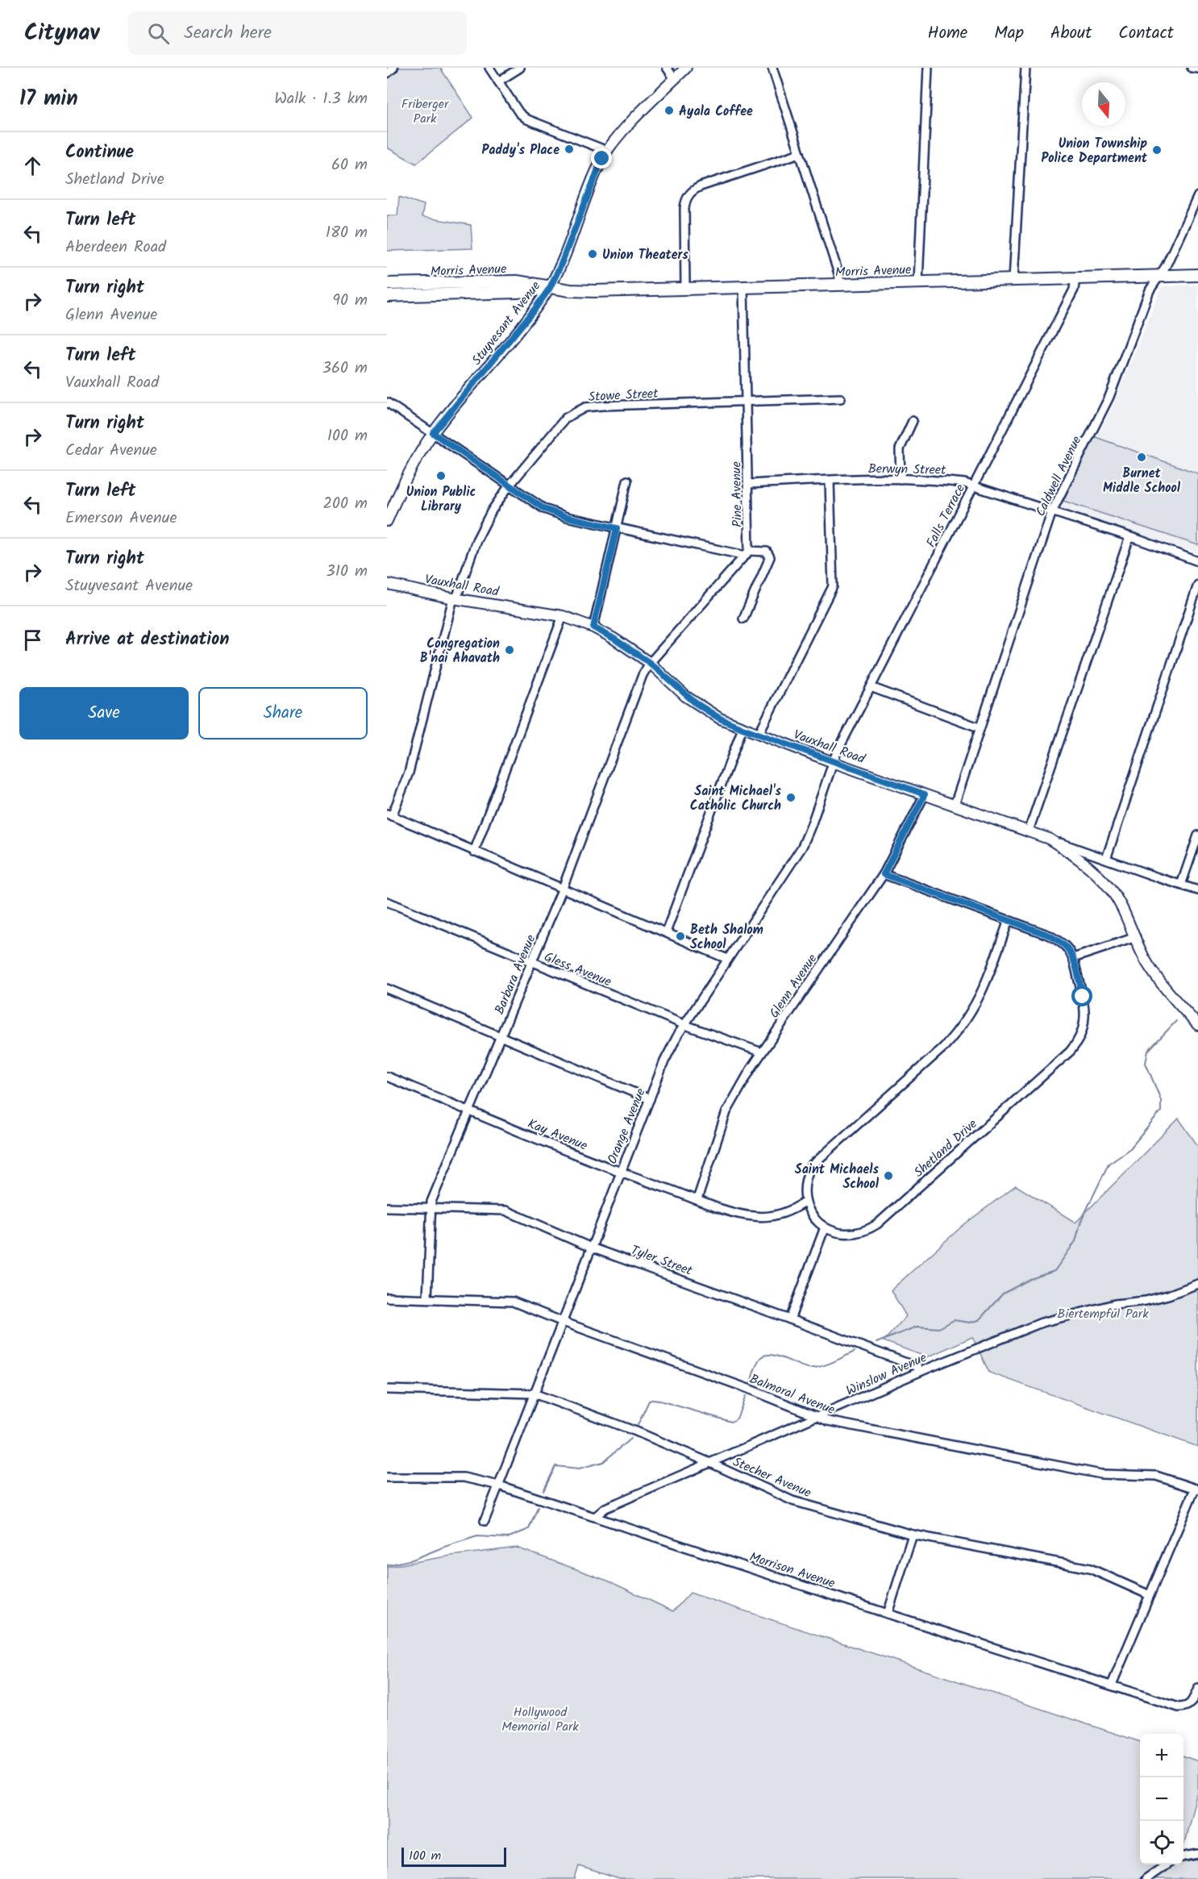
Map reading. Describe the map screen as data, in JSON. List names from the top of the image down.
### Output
{
  "streets": {
    "main road": ["Morris Avenue"],
    "street": [
      "Stuyvesant Avenue",
      "Stowe Street",
      "Berwyn Street",
      "Caldwell Avenue",
      "Pine Avenue",
      "Falls Terrace",
      "Vauxhall Road",
      "Gless Avenue",
      "Barbara Avenue",
      "Glenn Avenue",
      "Orange Avenue",
      "Kay Avenue",
      "Shetland Drive",
      "Tyler Street",
      "Winslow Avenue",
      "Balmoral Avenue",
      "Stecher Avenue",
      "Morrison Avenue"
    ]
  },
  "crossings": [
    ["Morris Avenue", "Stuyvesant Avenue"],
    ["Morris Avenue", "Caldwell Avenue"],
    ["Morris Avenue", "Pine Avenue"],
    ["Morris Avenue", "Falls Terrace"],
    ["Stowe Street", "Pine Avenue"],
    ["Stowe Street", "Vauxhall Road"],
    ["Berwyn Street", "Caldwell Avenue"],
    ["Berwyn Street", "Pine Avenue"],
    ["Berwyn Street", "Falls Terrace"],
    ["Caldwell Avenue", "Vauxhall Road"],
    ["Falls Terrace", "Vauxhall Road"],
    ["Falls Terrace", "Orange Avenue"],
    ["Vauxhall Road", "Barbara Avenue"],
    ["Vauxhall Road", "Glenn Avenue"],
    ["Vauxhall Road", "Orange Avenue"],
    ["Gless Avenue", "Barbara Avenue"],
    ["Gless Avenue", "Glenn Avenue"],
    ["Gless Avenue", "Orange Avenue"],
    ["Barbara Avenue", "Kay Avenue"],
    ["Barbara Avenue", "Tyler Street"],
    ["Barbara Avenue", "Balmoral Avenue"],
    ["Glenn Avenue", "Kay Avenue"],
    ["Orange Avenue", "Kay Avenue"],
    ["Orange Avenue", "Tyler Street"],
    ["Orange Avenue", "Balmoral Avenue"],
    ["Orange Avenue", "Stecher Avenue"],
    ["Orange Avenue", "Morrison Avenue"],
    ["Tyler Street", "Winslow Avenue"],
    ["Winslow Avenue", "Balmoral Avenue"],
    ["Winslow Avenue", "Stecher Avenue"],
    ["Winslow Avenue", "Morrison Avenue"]
  ],
  "parks": ["Friberger Park", "Biertempful Park", "Hollywood Memorial Park"],
  "places": [
    "Ayala Coffee",
    "Paddy's Place",
    "Union Township Police Department",
    "Union Theaters",
    "Burnet Middle School",
    "Union Public Library",
    "Congregation B'nai Ahavath",
    "Saint Michael's Catholic Church",
    "Beth Shalom School",
    "Saint Michaels School"
  ],
  "scale_bar": "100 m",
  "north": "bottom",
  "page": {
    "header": "Citynav",
    "search": "Search here",
    "nav": [
      "Home",
      "Map",
      "About",
      "Contact"
    ],
    "heading": ["17 min", "Walk · 1.3 km"],
    "list": [
      ["Continue", "Shetland Drive", "60 m"],
      ["Turn left", "Aberdeen Road", "180 m"],
      ["Turn right", "Glenn Avenue", "90 m"],
      ["Turn left", "Vauxhall Road", "360 m"],
      ["Turn right", "Cedar Avenue", "100 m"],
      ["Turn left", "Emerson Avenue", "200 m"],
      ["Turn right", "Stuyvesant Avenue", "310 m"],
      "Arrive at destination"
    ],
    "buttons": ["Save", "Share"],
    "map_buttons": ["+", "−"],
    "scale": "100 m"
  }
}
